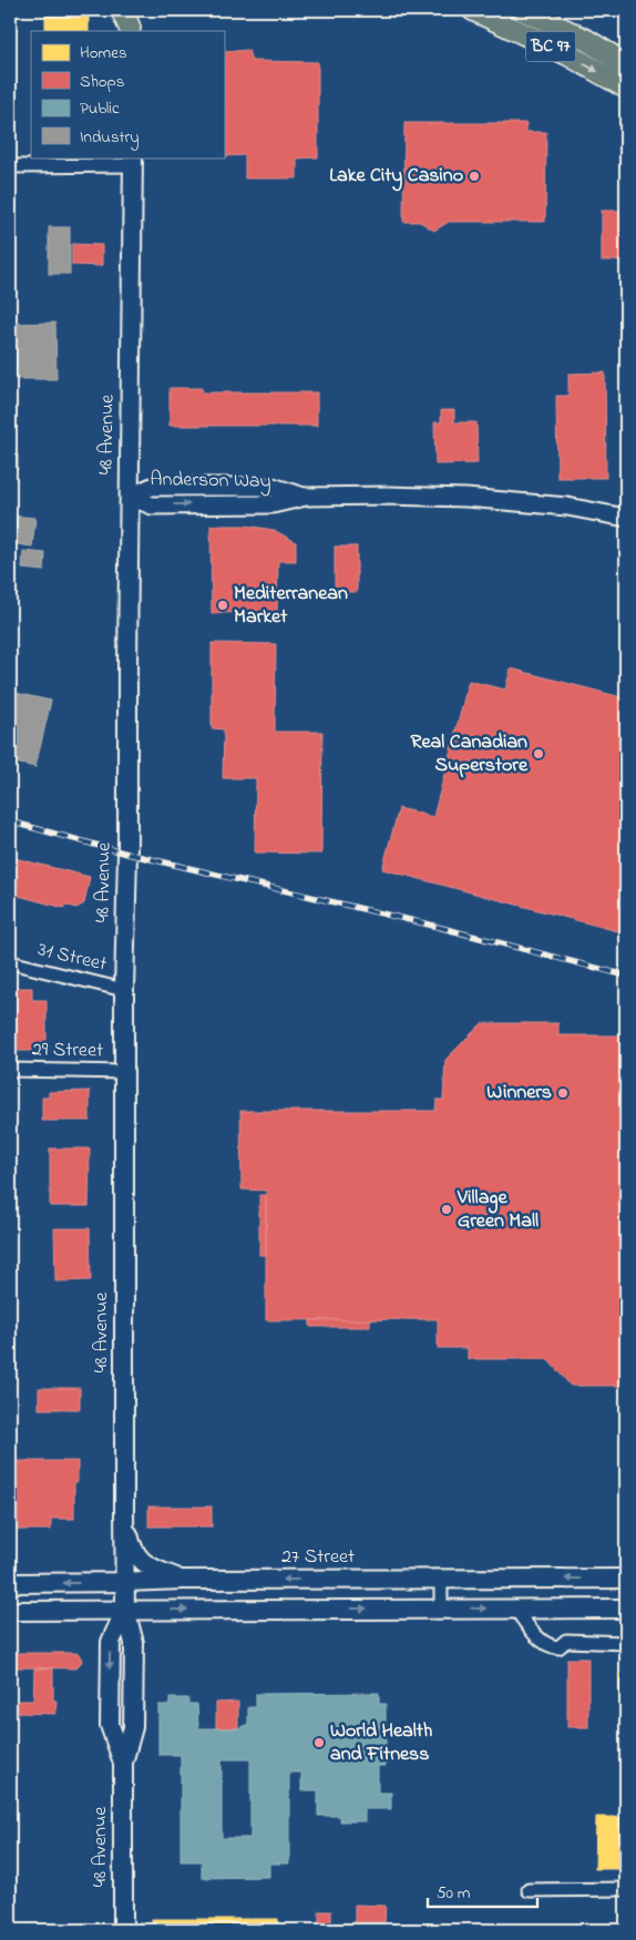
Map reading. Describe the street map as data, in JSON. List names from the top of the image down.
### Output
{
  "streets": {
    "highway": ["BC 97"],
    "main road": ["48 Avenue", "27 Street"],
    "street": ["Anderson Way", "31 Street", "29 Street"]
  },
  "crossings": [
    ["48 Avenue", "Anderson Way"],
    ["48 Avenue", "31 Street"],
    ["48 Avenue", "29 Street"],
    ["48 Avenue", "27 Street"]
  ],
  "places": [
    "Lake City Casino",
    "Mediterranean Market",
    "Real Canadian Superstore",
    "Winners",
    "Village Green Mall",
    "World Health and Fitness"
  ],
  "legend": [
    "Homes",
    "Shops",
    "Public",
    "Industry"
  ],
  "scale_bar": "50 m"
}
